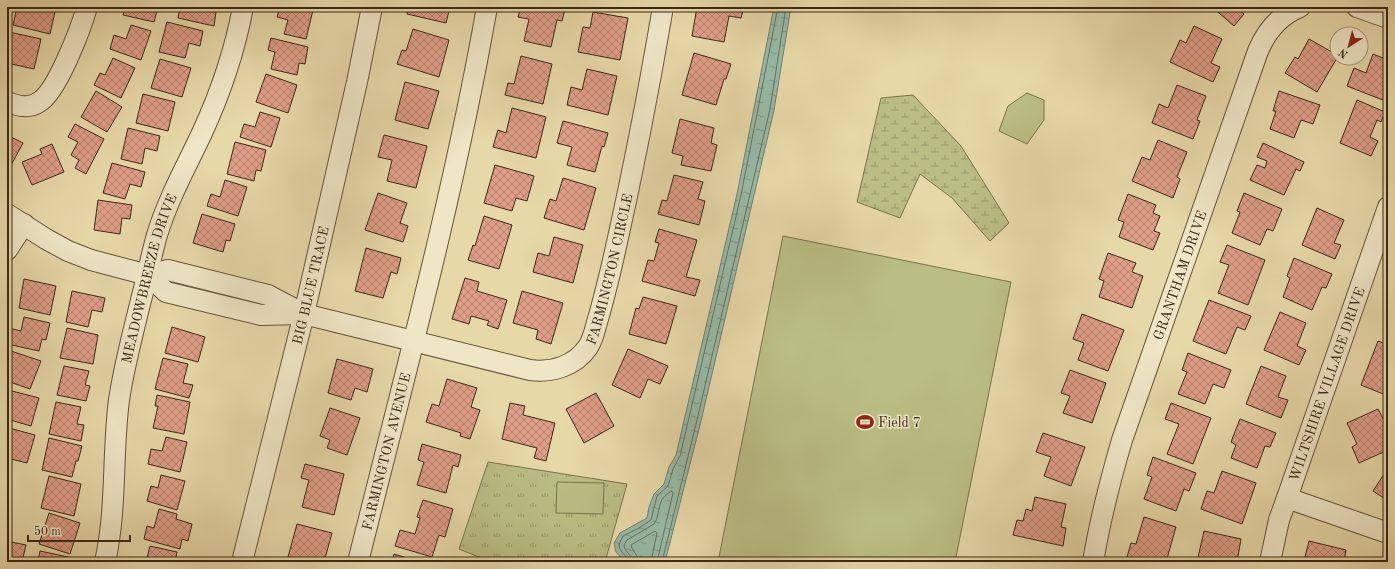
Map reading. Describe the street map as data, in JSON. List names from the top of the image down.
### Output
{
  "streets": {
    "street": [
      "FARMINGTON CIRCLE",
      "GRANTHAM DRIVE",
      "MEADOWBREEZE DRIVE",
      "BIG BLUE TRACE",
      "WILTSHIRE VILLAGE DRIVE",
      "FARMINGTON AVENUE"
    ]
  },
  "crossings": [
    ["FARMINGTON CIRCLE", "MEADOWBREEZE DRIVE"],
    ["FARMINGTON CIRCLE", "BIG BLUE TRACE"],
    ["FARMINGTON CIRCLE", "FARMINGTON AVENUE"]
  ],
  "places": {
    "sports": ["Field 7"]
  },
  "scale_bar": "50 m",
  "north": "bottom left"
}
